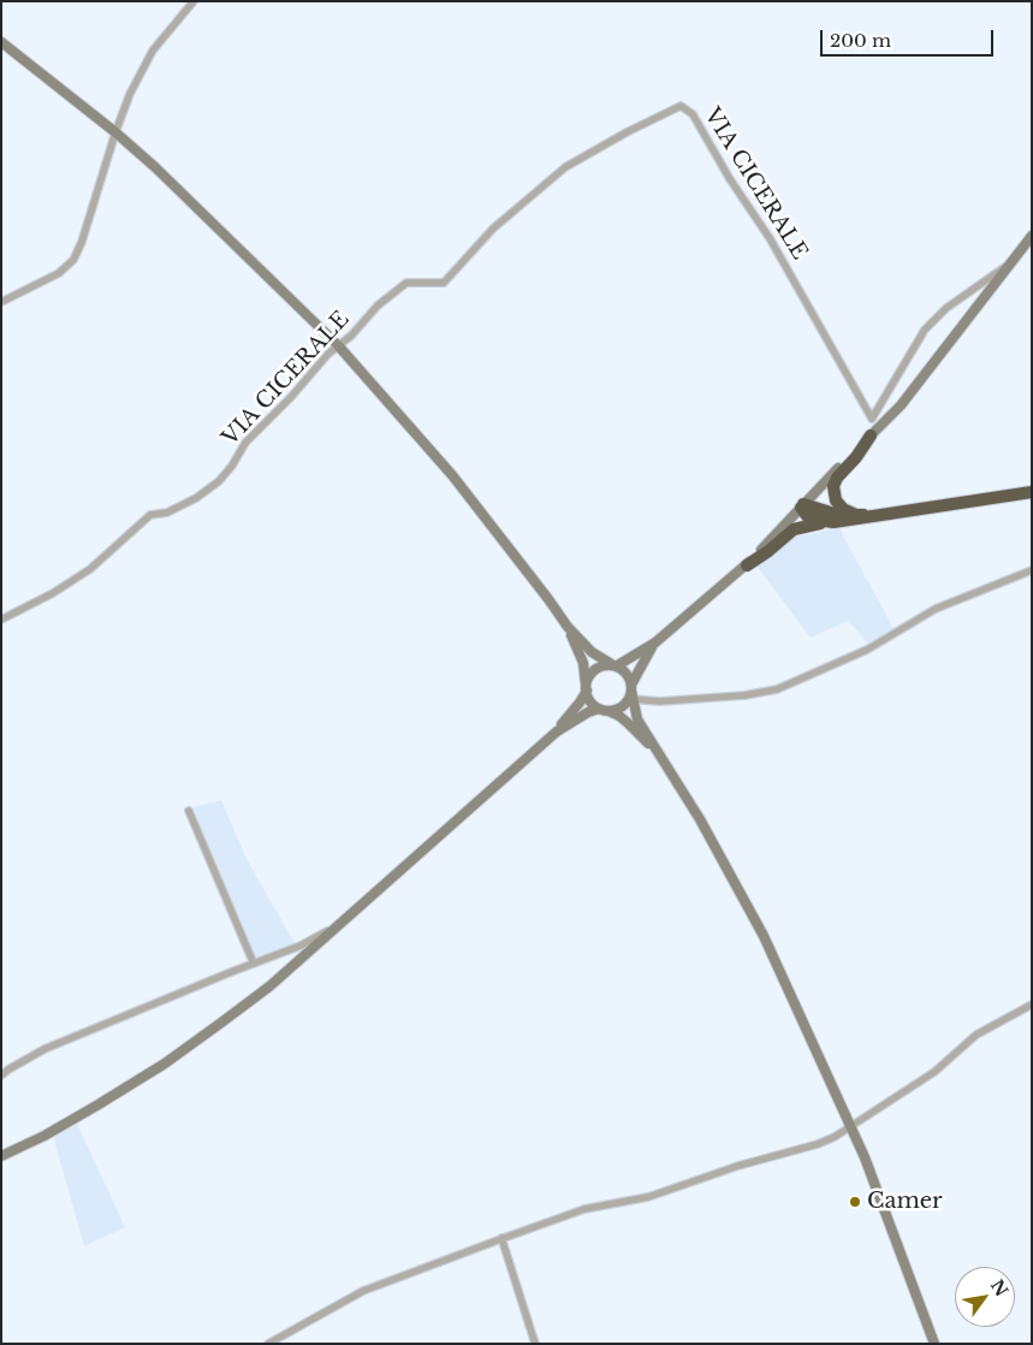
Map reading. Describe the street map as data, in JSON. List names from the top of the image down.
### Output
{
  "streets": {
    "street": ["VIA CICERALE"]
  },
  "places": ["Camer"],
  "scale_bar": "200 m",
  "north": "top right"
}
